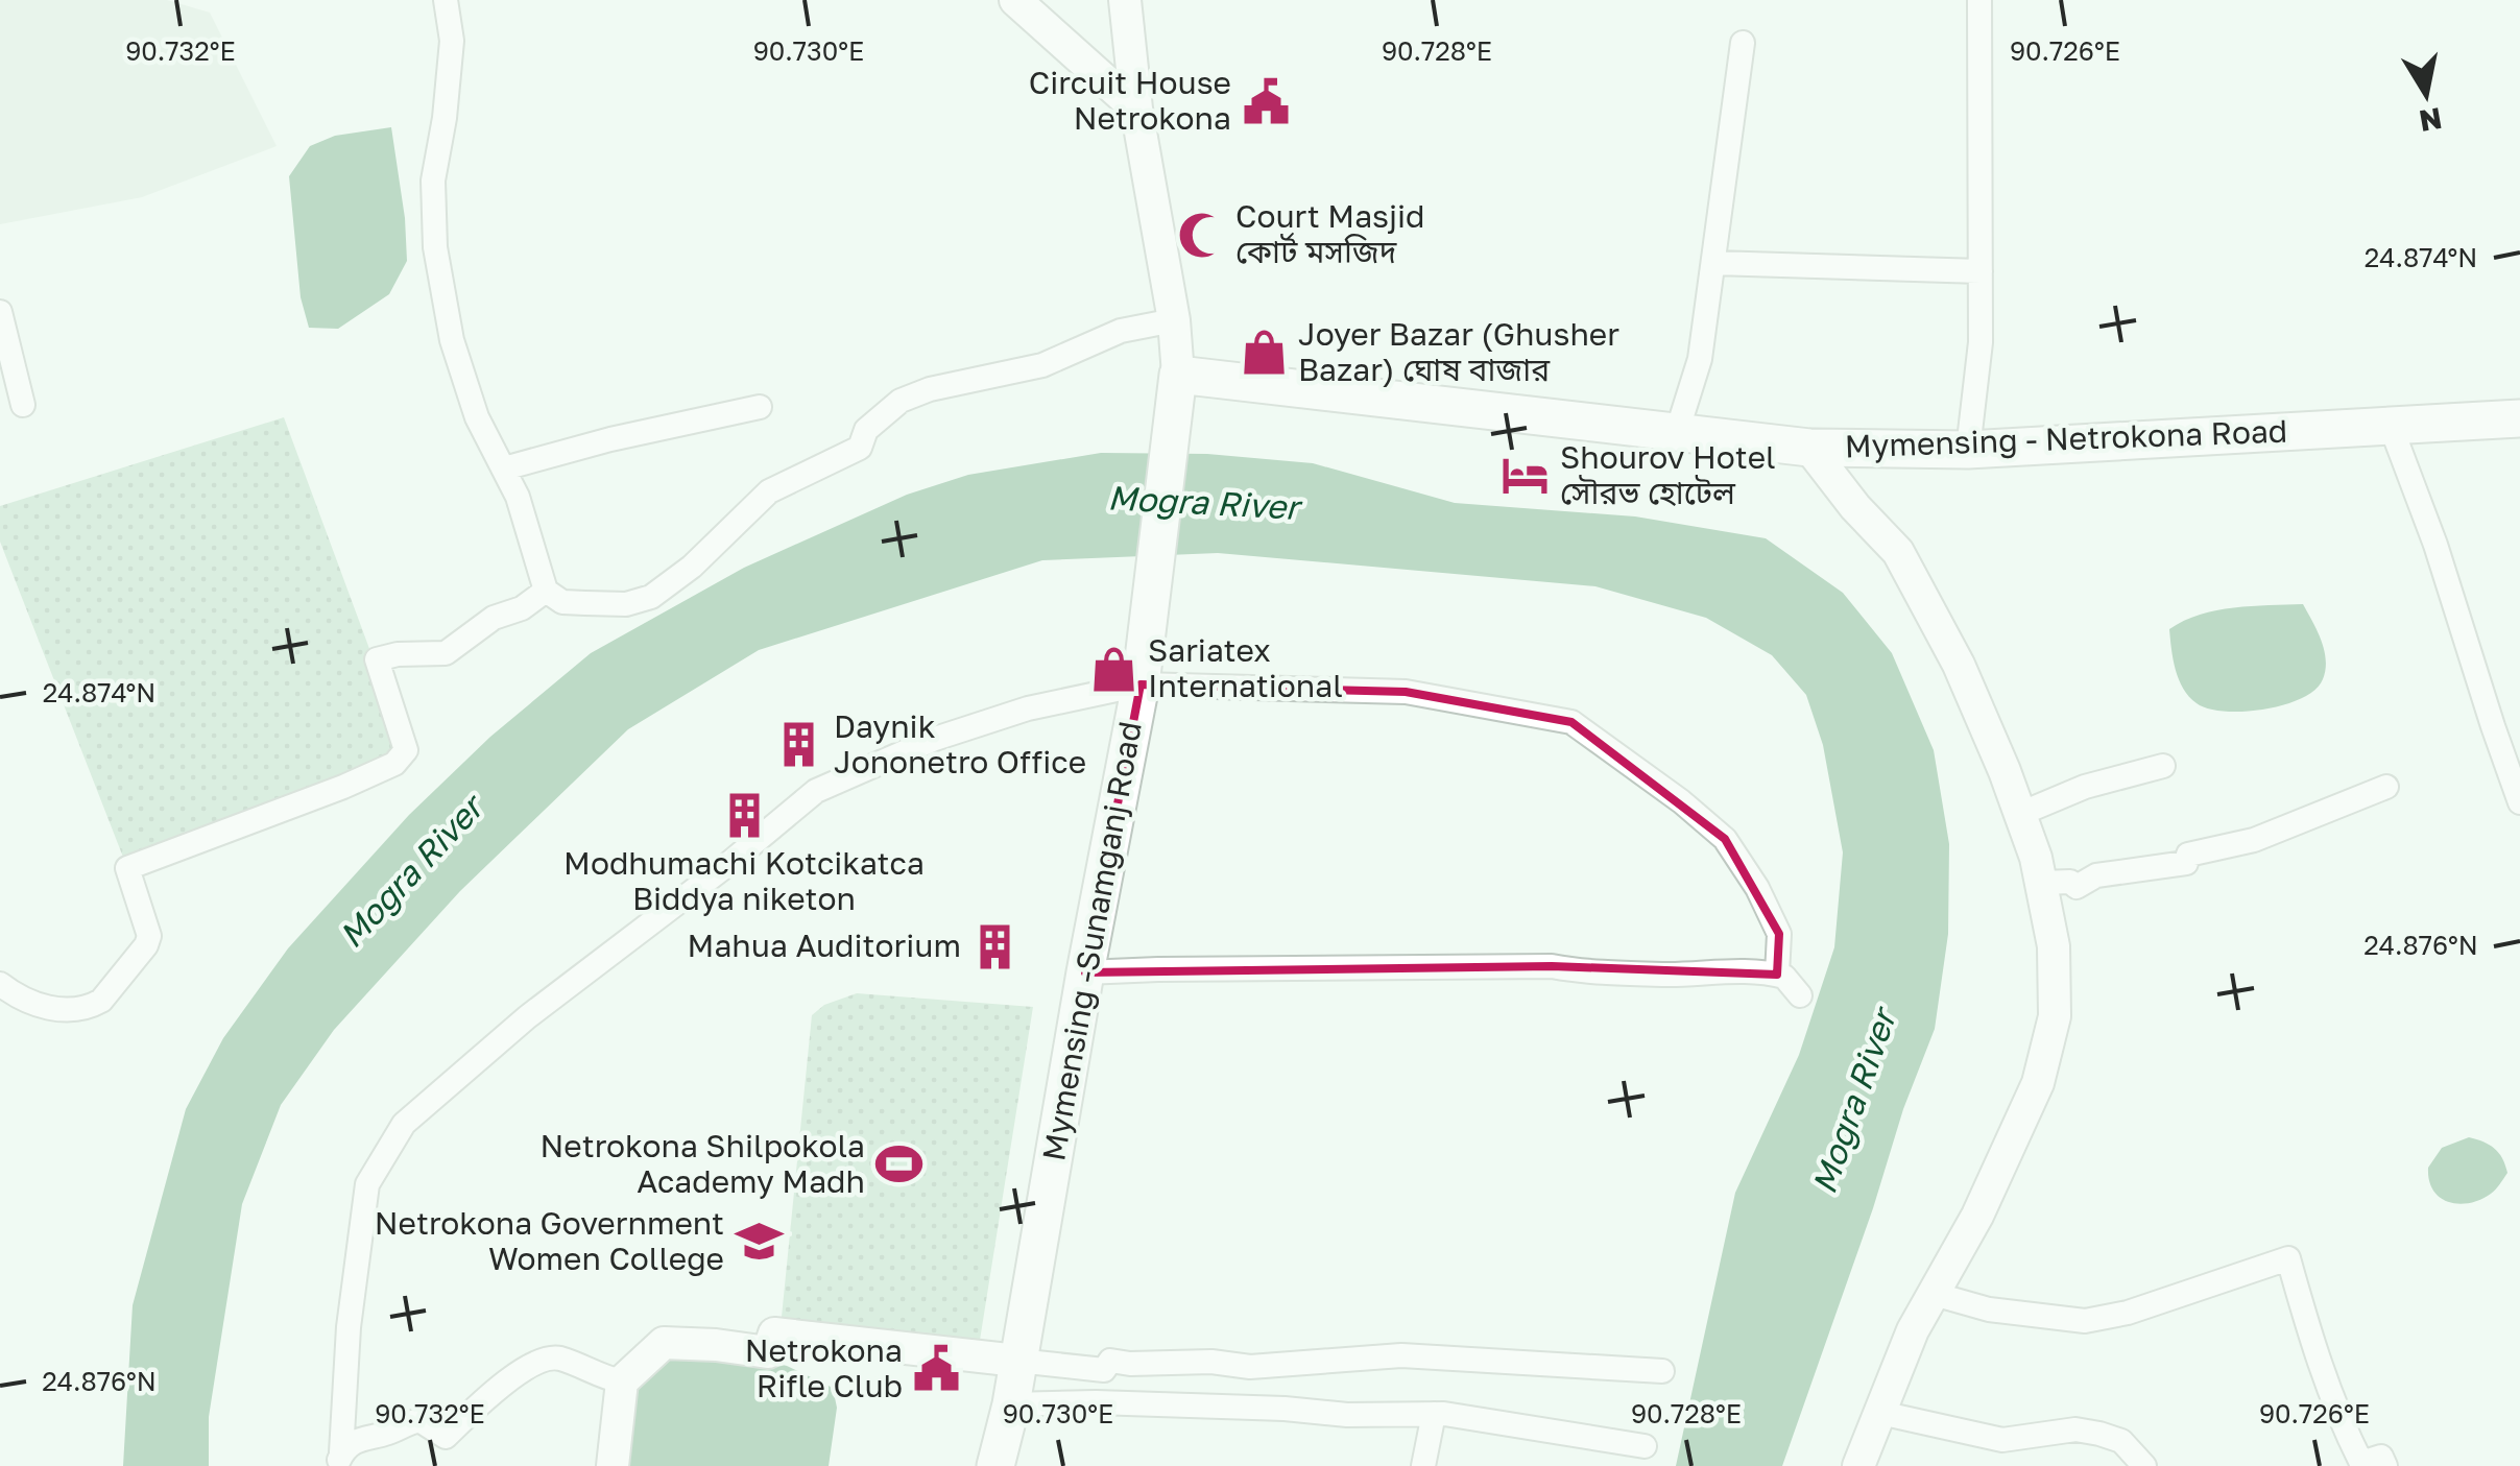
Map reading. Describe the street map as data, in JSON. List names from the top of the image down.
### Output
{
  "streets": {
    "main road": ["Mymensing - Netrokona Road", "Mymensing -Sunamganj Road"]
  },
  "crossings": [
    ["Mymensing - Netrokona Road", "Mymensing -Sunamganj Road"]
  ],
  "water": ["Mogra River"],
  "places": {
    "public building": ["Circuit House Netrokona", "Netrokona Rifle Club"],
    "mosque": ["Court Masjid কোর্ট মসজিদ"],
    "shop": ["Joyer Bazar (Ghusher Bazar) ঘোষ বাজার", "Sariatex International"],
    "hotel": ["Shourov Hotel সৌরভ হোটেল"],
    "building": ["Daynik Jononetro Office", "Modhumachi Kotcikatca Biddya niketon", "Mahua Auditorium"],
    "sports": ["Netrokona Shilpokola Academy Madh"],
    "school or university": ["Netrokona Government Women College"]
  },
  "north": "bottom",
  "coordinates": [
    "90.732°E",
    "90.730°E",
    "90.728°E",
    "90.726°E",
    "24.874°N",
    "24.876°N"
  ]
}
